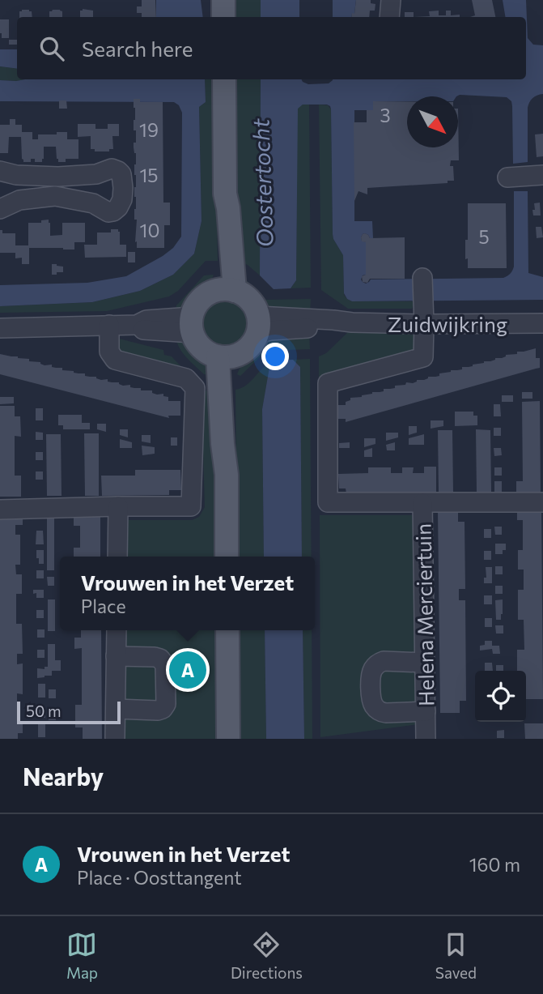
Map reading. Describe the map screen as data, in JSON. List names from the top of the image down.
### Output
{
  "streets": {
    "street": ["Zuidwijkring", "Helena Merciertuin"]
  },
  "crossings": [
    ["Zuidwijkring", "Helena Merciertuin"]
  ],
  "water": ["Oostertocht"],
  "house_numbers": [
    "3",
    "19",
    "15",
    "10",
    "5"
  ],
  "scale_bar": "50 m",
  "north": "bottom right",
  "page": {
    "search": "Search here",
    "popup": ["Vrouwen in het Verzet", "Place"],
    "pins": "A",
    "scale": "50 m",
    "heading": "Nearby",
    "list": [
      {
        "mark": "A",
        "name": "Vrouwen in het Verzet",
        "note": "Place · Oosttangent",
        "value": "160 m"
      }
    ],
    "nav": ["Map", "Directions", "Saved"]
  }
}
